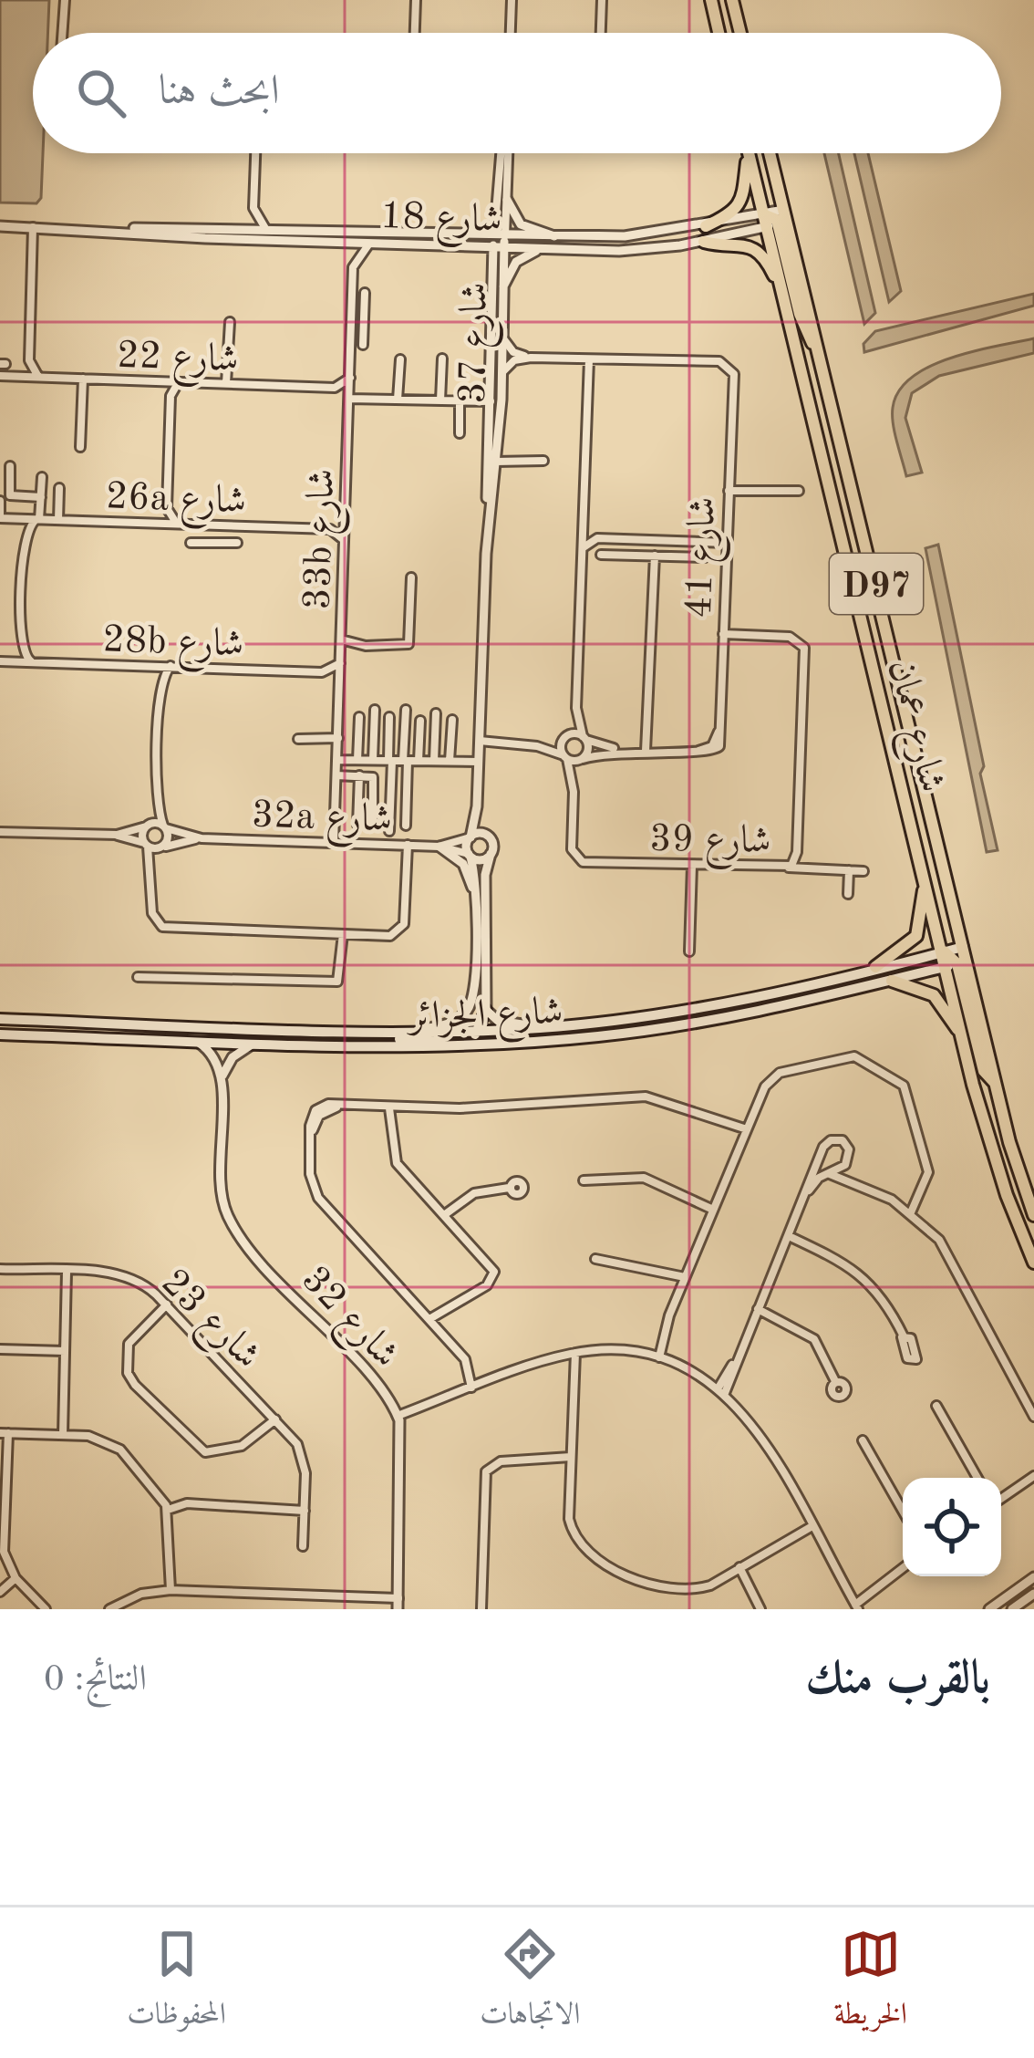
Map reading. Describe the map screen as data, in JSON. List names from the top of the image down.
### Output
{
  "streets": {
    "main road": ["D97", "شارع عمان", "شارع الجزائر"],
    "street": [
      "شارع 18",
      "شارع 37",
      "شارع 22",
      "26a شارع",
      "33b شارع",
      "شارع 41",
      "28b شارع",
      "32a شارع",
      "شارع 39",
      "شارع 32",
      "شارع 23"
    ]
  },
  "crossings": [
    ["شارع 18", "شارع 37"],
    ["شارع 18", "33b شارع"],
    ["شارع 18", "شارع عمان"],
    ["شارع 37", "32a شارع"],
    ["شارع 22", "33b شارع"],
    ["26a شارع", "33b شارع"],
    ["33b شارع", "28b شارع"],
    ["33b شارع", "32a شارع"],
    ["شارع 41", "شارع 39"],
    ["شارع عمان", "شارع الجزائر"]
  ],
  "page": {
    "search": "ابحث هنا",
    "heading": ["بالقرب منك", "النتائج: 0"],
    "nav": ["الخريطة", "الاتجاهات", "المحفوظات"]
  }
}
